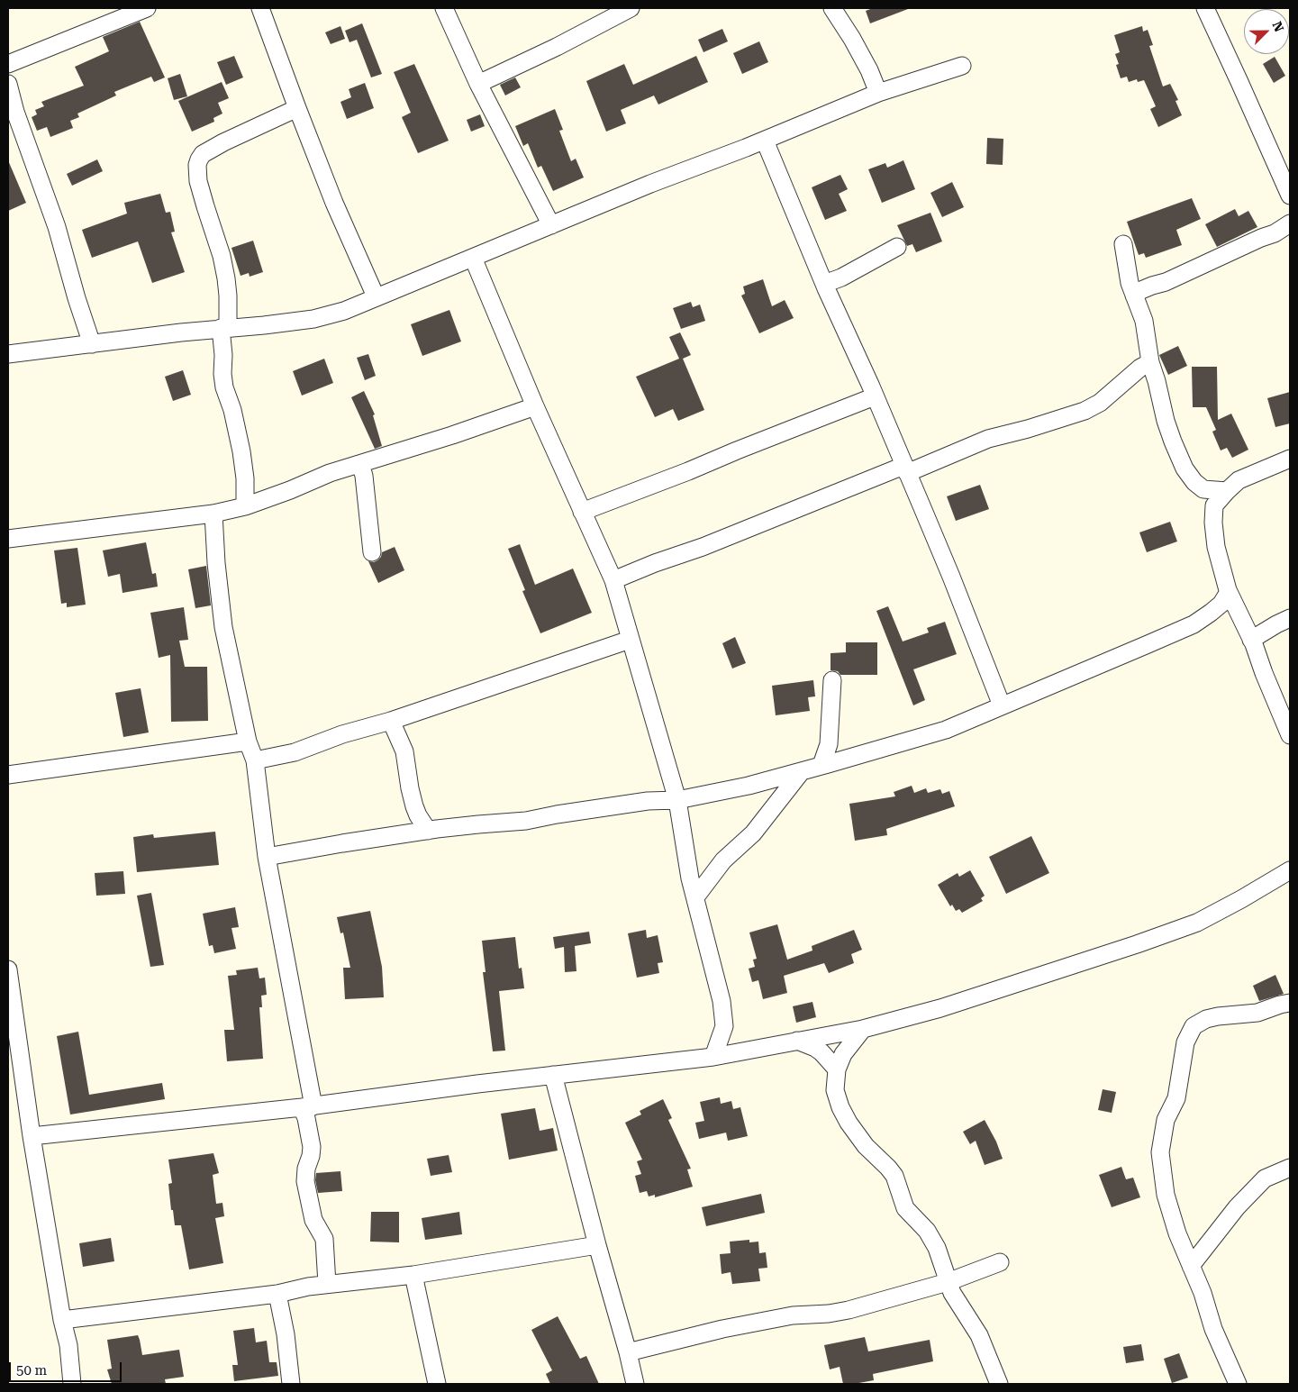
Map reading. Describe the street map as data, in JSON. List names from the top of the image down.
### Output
{
  "scale_bar": "50 m",
  "north": "top right"
}
